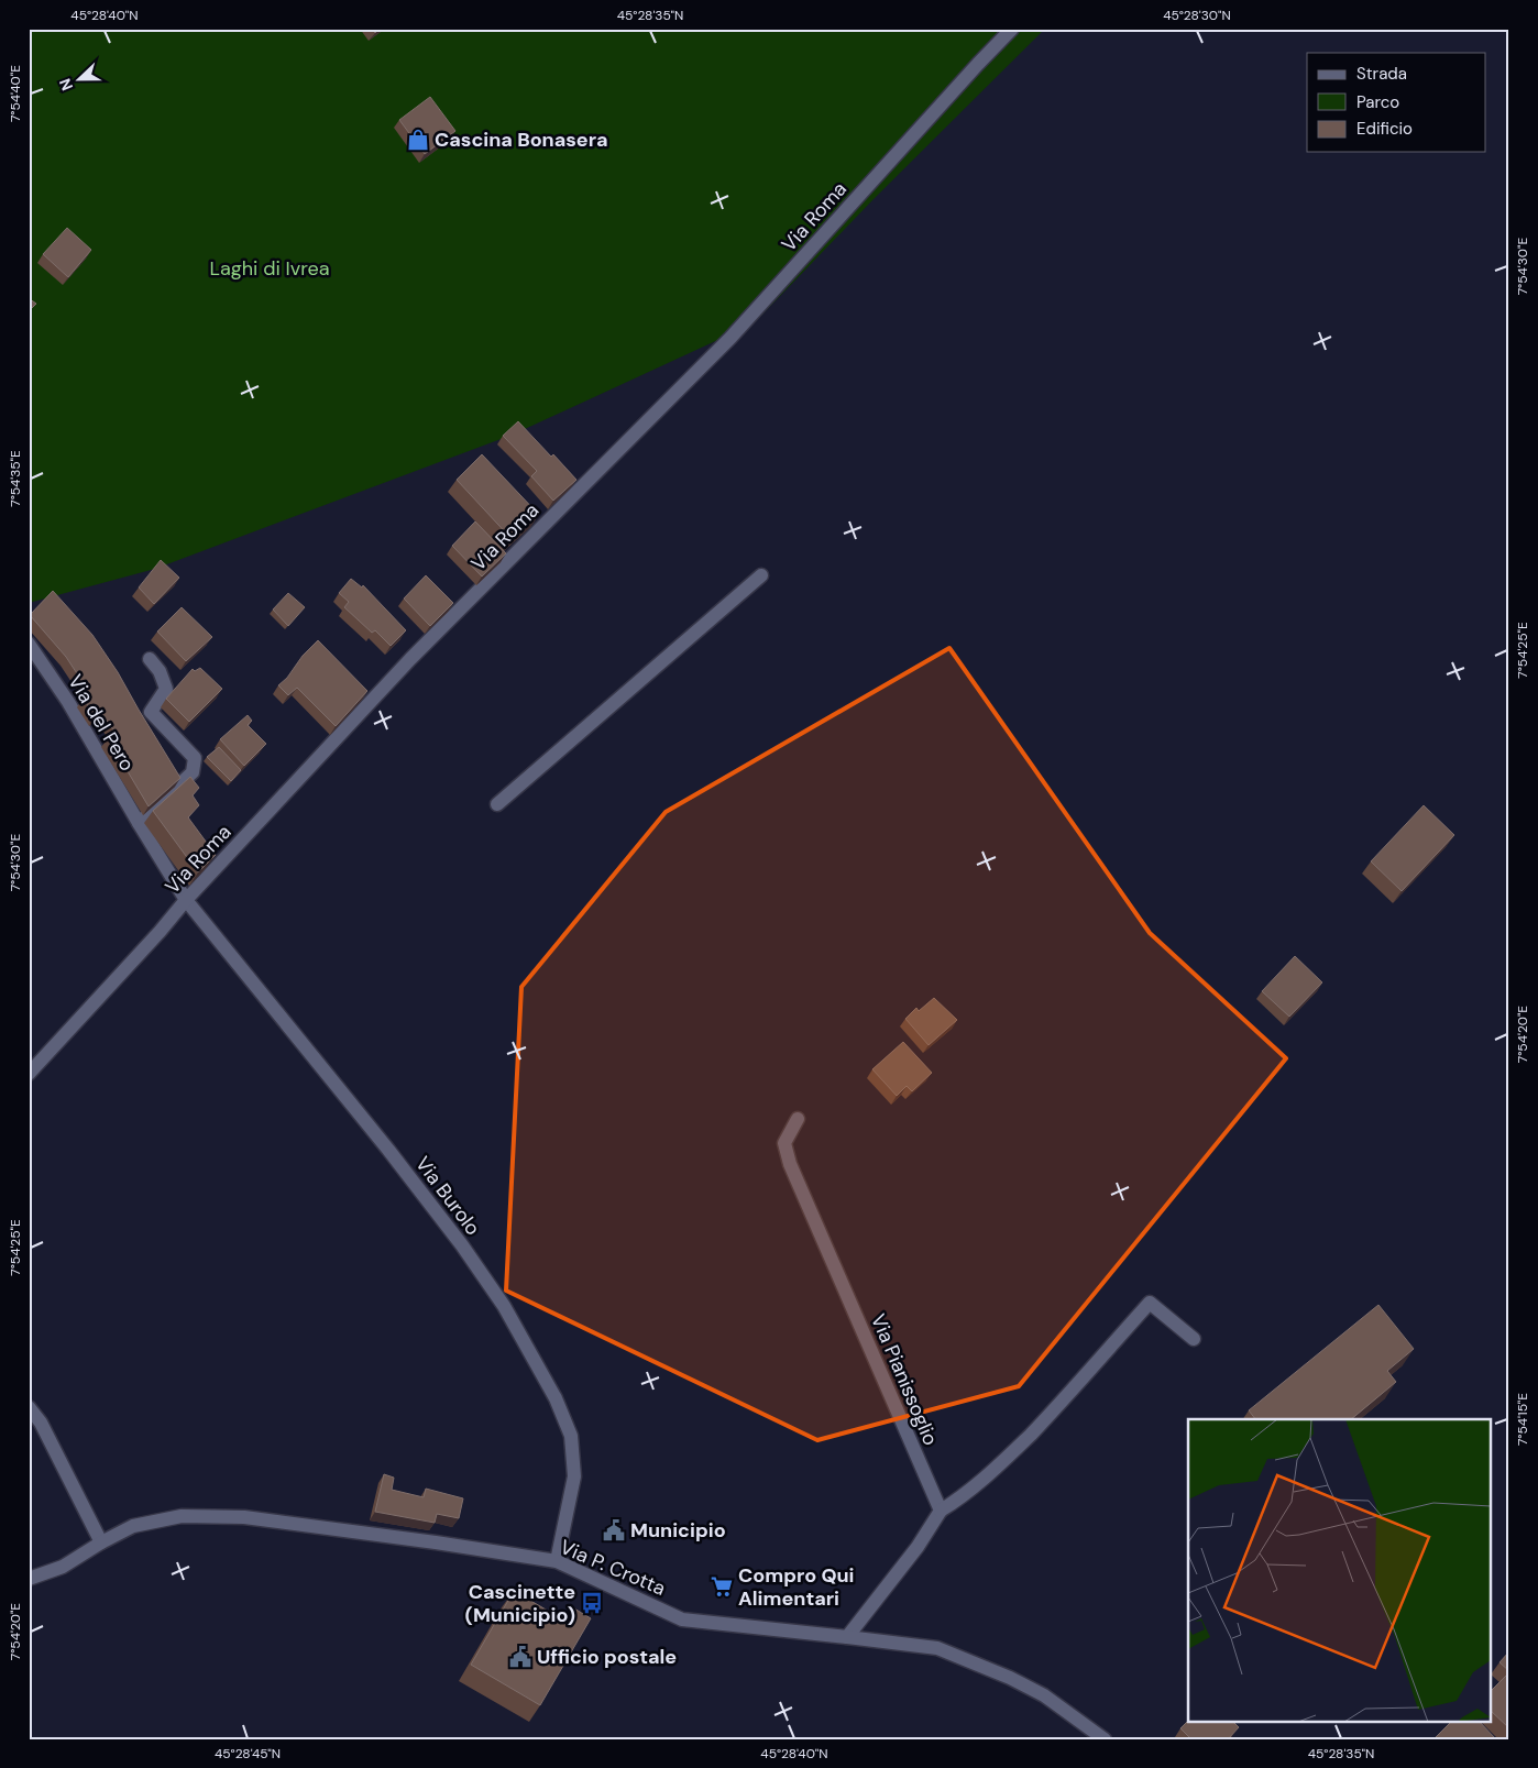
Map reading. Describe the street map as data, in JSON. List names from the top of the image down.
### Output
{
  "streets": {
    "street": [
      "Via Roma",
      "Via del Pero",
      "Via Burolo",
      "Via Pianissoglio",
      "Via P. Crotta"
    ]
  },
  "crossings": [
    ["Via Roma", "Via del Pero"],
    ["Via Roma", "Via Burolo"],
    ["Via del Pero", "Via Burolo"],
    ["Via Burolo", "Via P. Crotta"]
  ],
  "parks": ["Laghi di Ivrea"],
  "places": {
    "shop": ["Cascina Bonasera"],
    "public building": ["Municipio", "Ufficio postale"],
    "supermarket": ["Compro Qui Alimentari"],
    "bus stop": ["Cascinette (Municipio)"]
  },
  "legend": ["Strada", "Parco", "Edificio"],
  "north": "left",
  "coordinates": [
    "45°28'40\"N",
    "45°28'35\"N",
    "45°28'30\"N",
    "7°54'40\"E",
    "7°54'30\"E",
    "7°54'35\"E",
    "7°54'25\"E",
    "7°54'20\"E",
    "7°54'15\"E",
    "45°28'45\"N"
  ]
}
